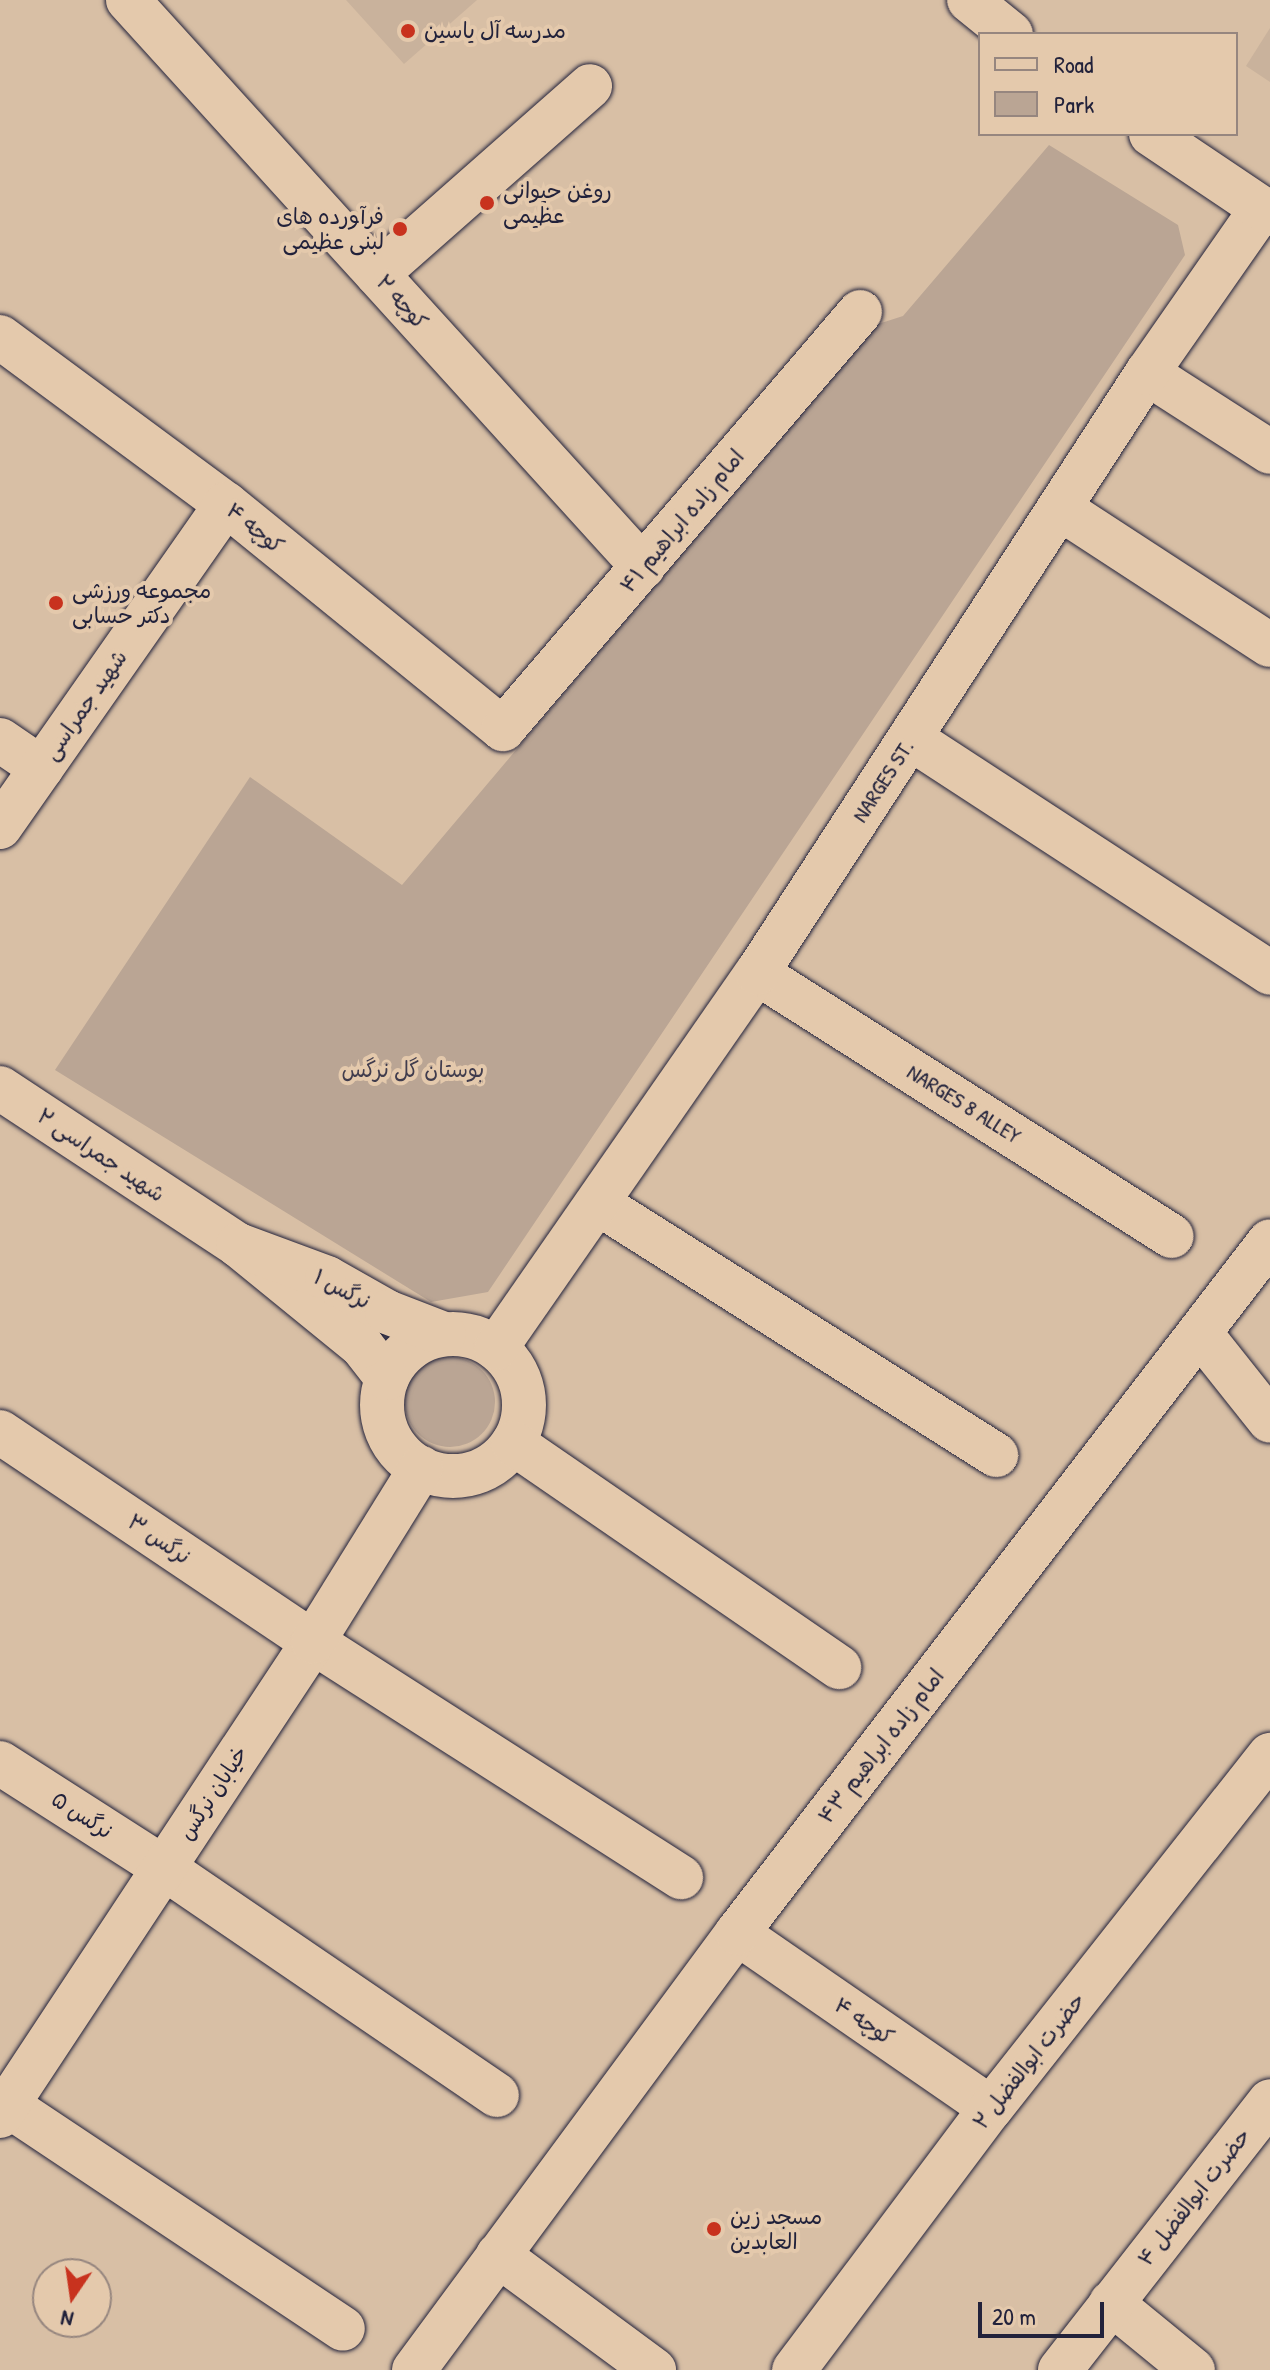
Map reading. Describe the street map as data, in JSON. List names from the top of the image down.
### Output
{
  "streets": {
    "street": [
      "کوچه ۲",
      "امام زاده ابراهیم ۴۱",
      "کوچه ۴",
      "شهید جمراسی",
      "NARGES ST.",
      "NARGES 8 ALLEY",
      "شهید جمراسی ۲",
      "نرگس ۱",
      "نرگس ۳",
      "امام زاده ابراهیم ۴۳",
      "خیابان نرگس",
      "نرگس ۵",
      "حضرت ابوالفضل ۲",
      "حضرت ابوالفضل ۴"
    ]
  },
  "crossings": [
    ["کوچه ۲", "امام زاده ابراهیم ۴۱"],
    ["امام زاده ابراهیم ۴۱", "کوچه ۴"],
    ["کوچه ۴", "شهید جمراسی"],
    ["کوچه ۴", "امام زاده ابراهیم ۴۳"],
    ["کوچه ۴", "حضرت ابوالفضل ۲"],
    ["NARGES ST.", "NARGES 8 ALLEY"],
    ["NARGES ST.", "نرگس ۱"],
    ["NARGES ST.", "خیابان نرگس"],
    ["شهید جمراسی ۲", "نرگس ۱"],
    ["نرگس ۱", "خیابان نرگس"],
    ["نرگس ۳", "خیابان نرگس"],
    ["خیابان نرگس", "نرگس ۵"]
  ],
  "parks": ["بوستان گل نرگس"],
  "places": [
    "مدرسه آل یاسین",
    "روغن حیوانی عظیمی",
    "فرآورده های لبنی عظیمی",
    "مجموعه ورزشی دکتر حسابی",
    "مسجد زین العابدین"
  ],
  "legend": ["Road", "Park"],
  "scale_bar": "20 m",
  "north": "bottom"
}
